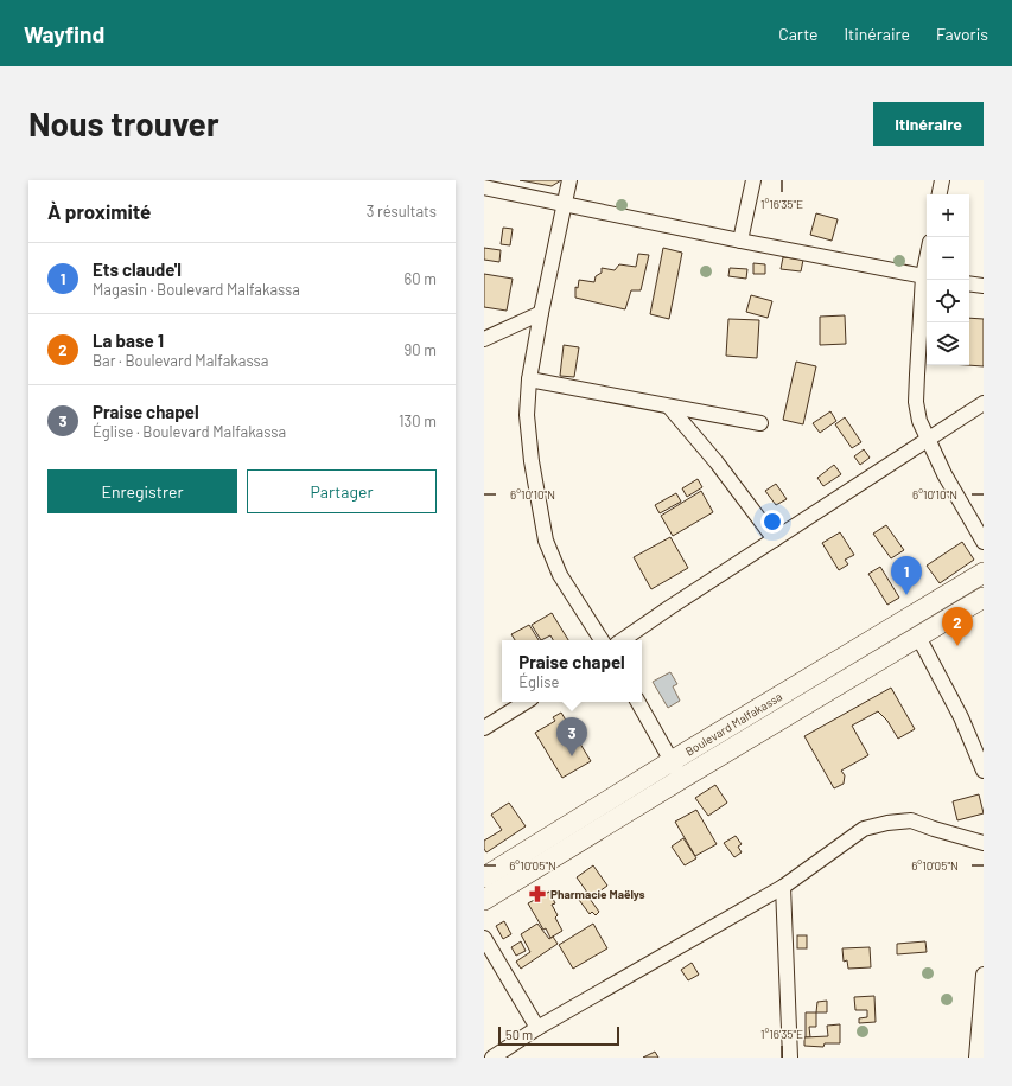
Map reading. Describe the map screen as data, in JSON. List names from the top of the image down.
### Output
{
  "streets": {
    "main road": ["Boulevard Malfakassa"]
  },
  "places": {
    "pharmacy": ["Pharmacie Maëlys"]
  },
  "scale_bar": "50 m",
  "page": {
    "header": "Wayfind",
    "nav": ["Carte", "Itinéraire", "Favoris"],
    "buttons": [
      "Itinéraire",
      ["Enregistrer", "Partager"]
    ],
    "title": "Nous trouver",
    "heading": ["À proximité", "3 résultats"],
    "map_buttons": ["+", "−"],
    "list": [
      {
        "mark": "1",
        "name": "Ets claude'l",
        "note": "Magasin · Boulevard Malfakassa",
        "value": "60 m"
      },
      {
        "mark": "2",
        "name": "La base 1",
        "note": "Bar · Boulevard Malfakassa",
        "value": "90 m"
      },
      {
        "mark": "3",
        "name": "Praise chapel",
        "note": "Église · Boulevard Malfakassa",
        "value": "130 m"
      }
    ],
    "pins": ["1", "2", "3"],
    "popup": ["Praise chapel", "Église"],
    "scale": "50 m"
  },
  "coordinates": ["1°16'35\"E", "6°10'10\"N", "6°10'05\"N"]
}
